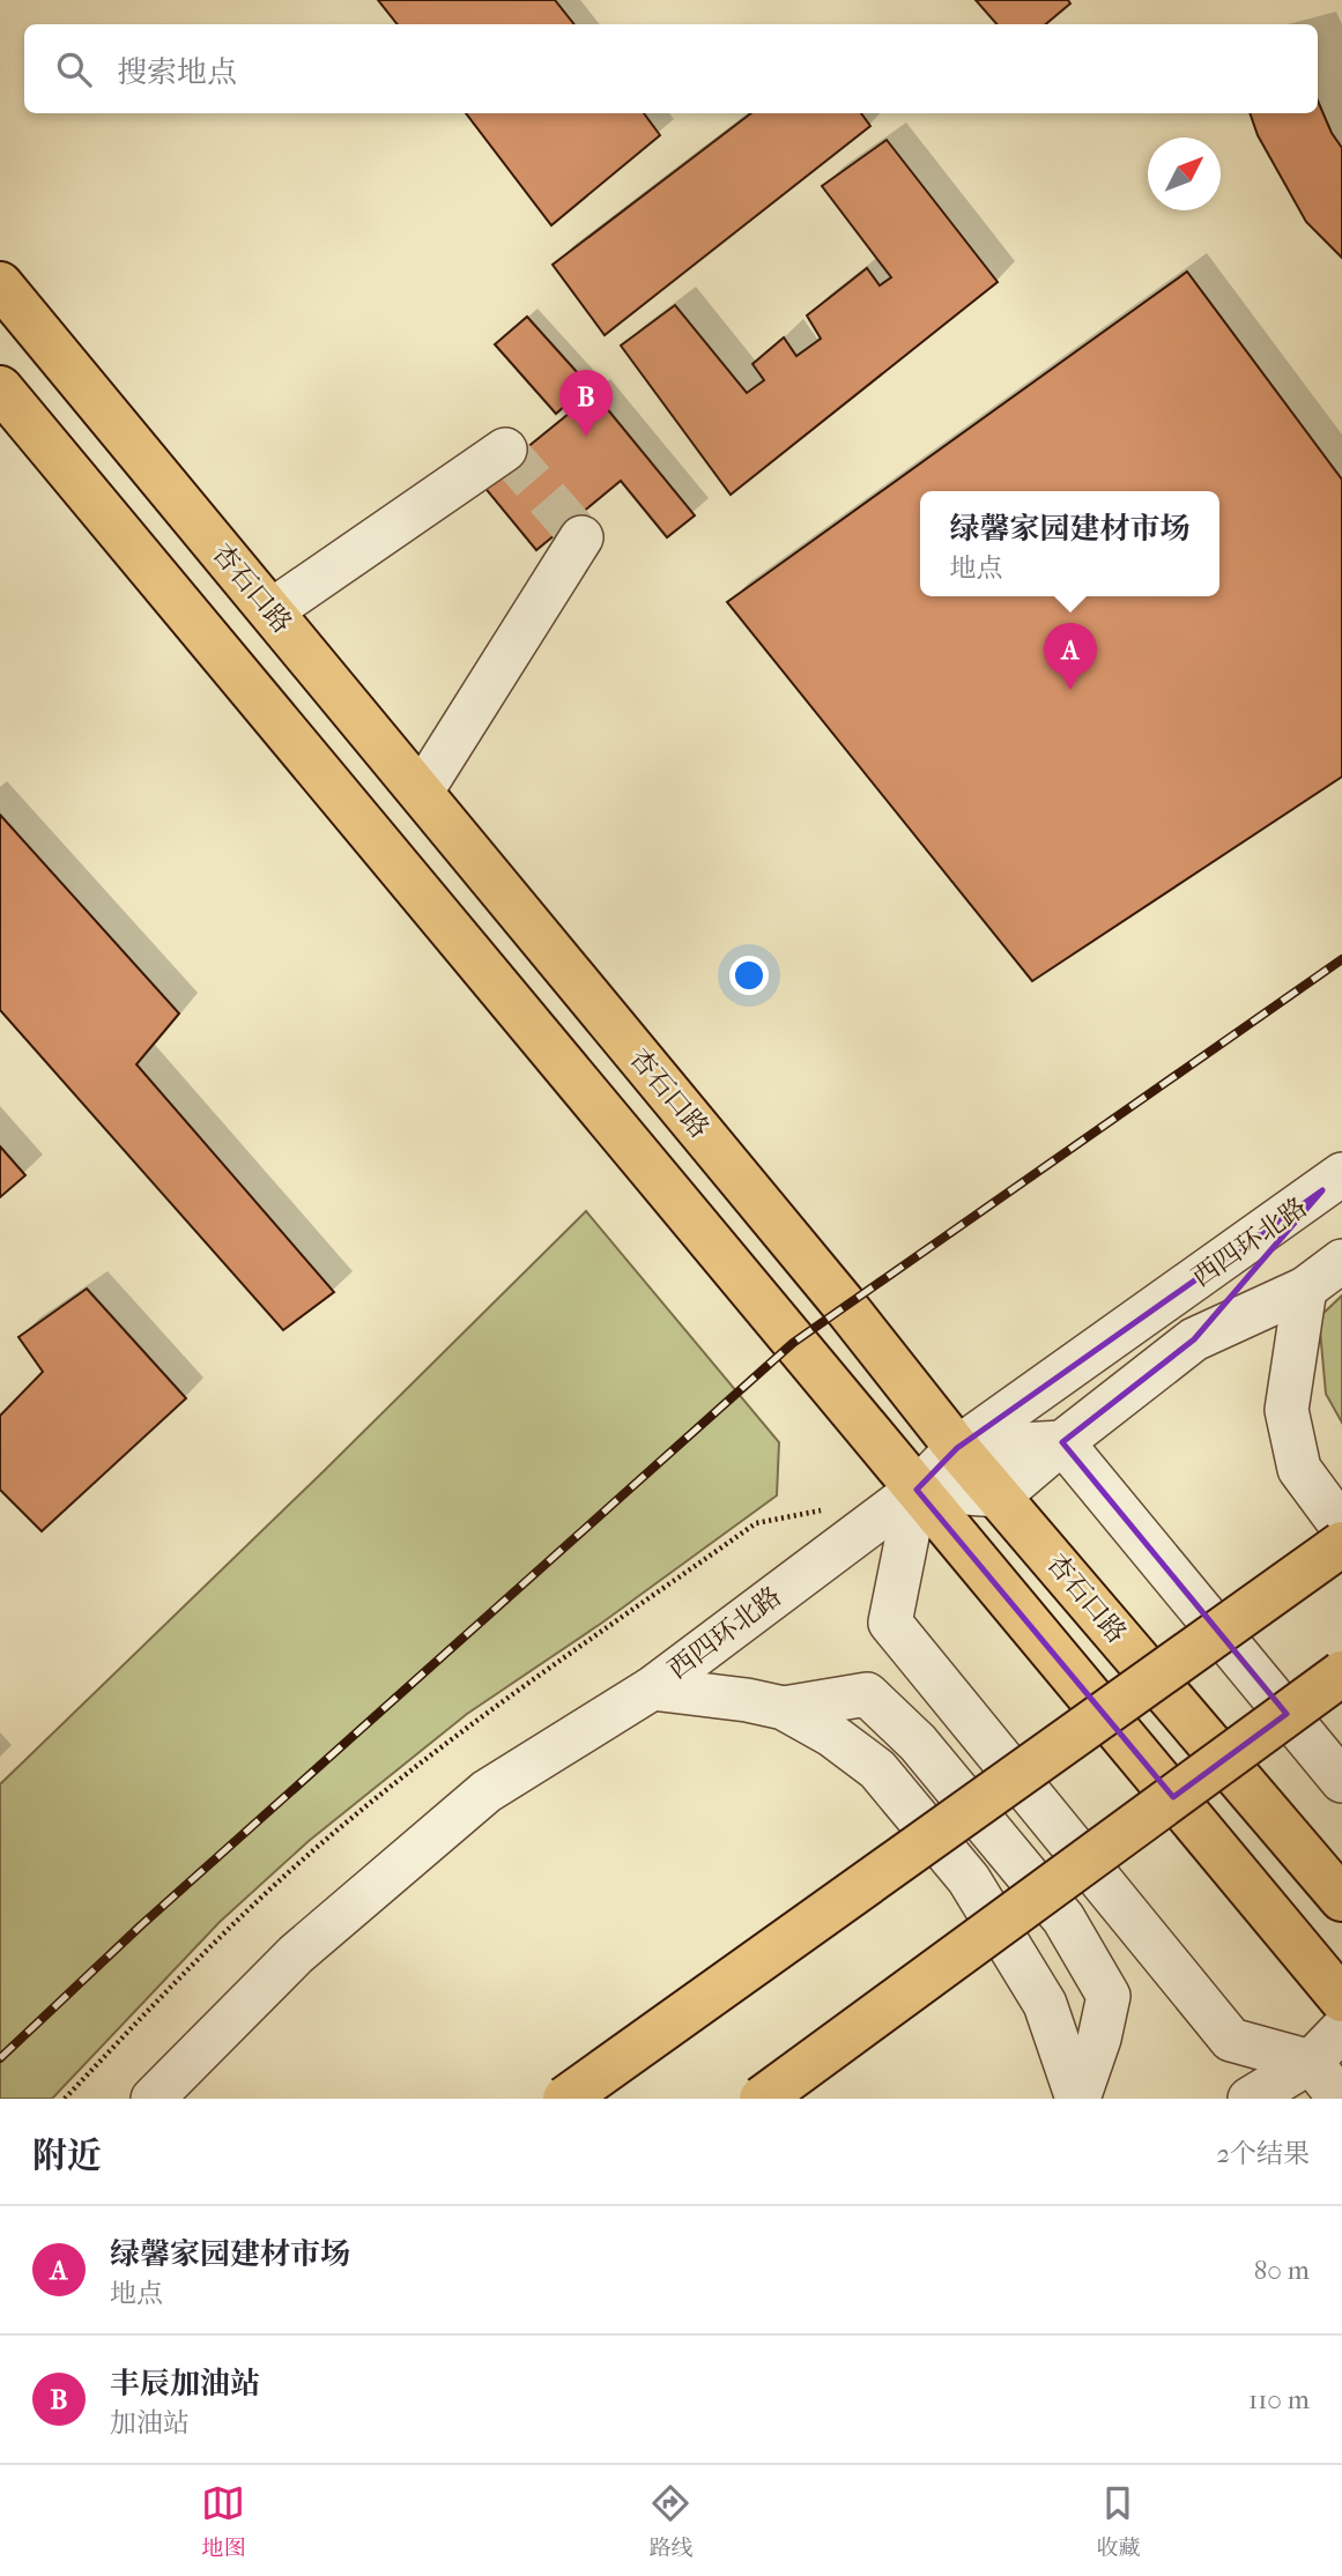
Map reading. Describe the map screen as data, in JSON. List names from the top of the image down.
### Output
{
  "streets": {
    "main road": ["杏石口路"],
    "street": ["西四环北路"]
  },
  "crossings": [
    ["杏石口路", "西四环北路"]
  ],
  "north": "top right",
  "page": {
    "search": "搜索地点",
    "pins": ["B", "A"],
    "popup": ["绿馨家园建材市场", "地点"],
    "heading": ["附近", "2个结果"],
    "list": [
      {
        "mark": "A",
        "name": "绿馨家园建材市场",
        "note": "地点",
        "value": "80 m"
      },
      {
        "mark": "B",
        "name": "丰辰加油站",
        "note": "加油站",
        "value": "110 m"
      }
    ],
    "nav": ["地图", "路线", "收藏"]
  }
}
